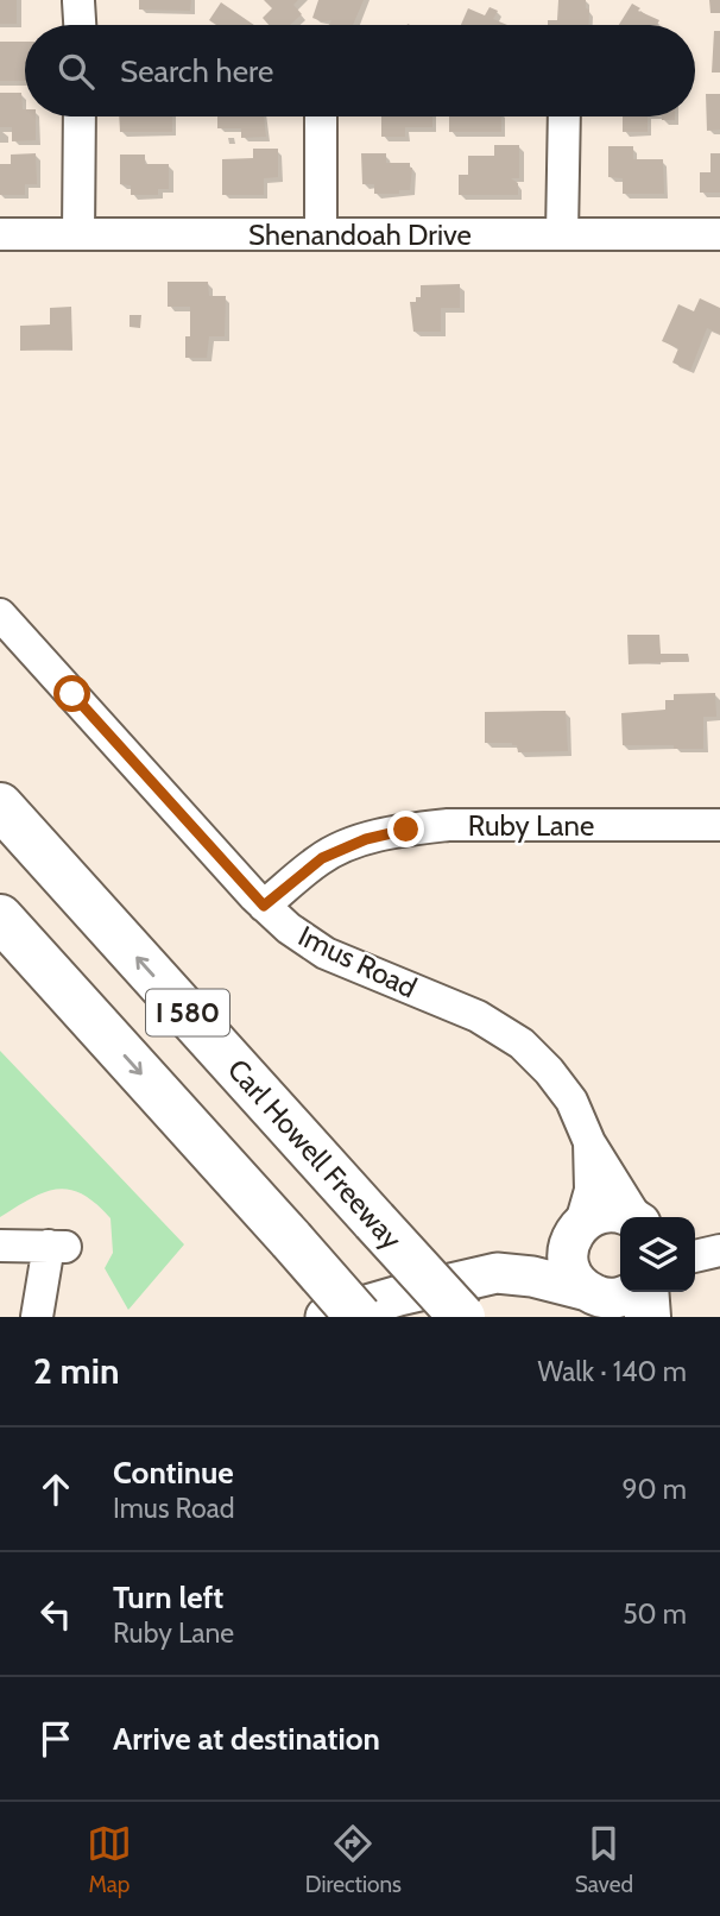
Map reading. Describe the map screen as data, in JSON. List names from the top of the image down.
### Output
{
  "streets": {
    "highway": ["I 580", "Carl Howell Freeway"],
    "street": ["Shenandoah Drive", "Ruby Lane", "Imus Road"]
  },
  "crossings": [
    ["Ruby Lane", "Imus Road"]
  ],
  "page": {
    "search": "Search here",
    "heading": ["2 min", "Walk · 140 m"],
    "list": [
      ["Continue", "Imus Road", "90 m"],
      ["Turn left", "Ruby Lane", "50 m"],
      "Arrive at destination"
    ],
    "nav": ["Map", "Directions", "Saved"]
  }
}
